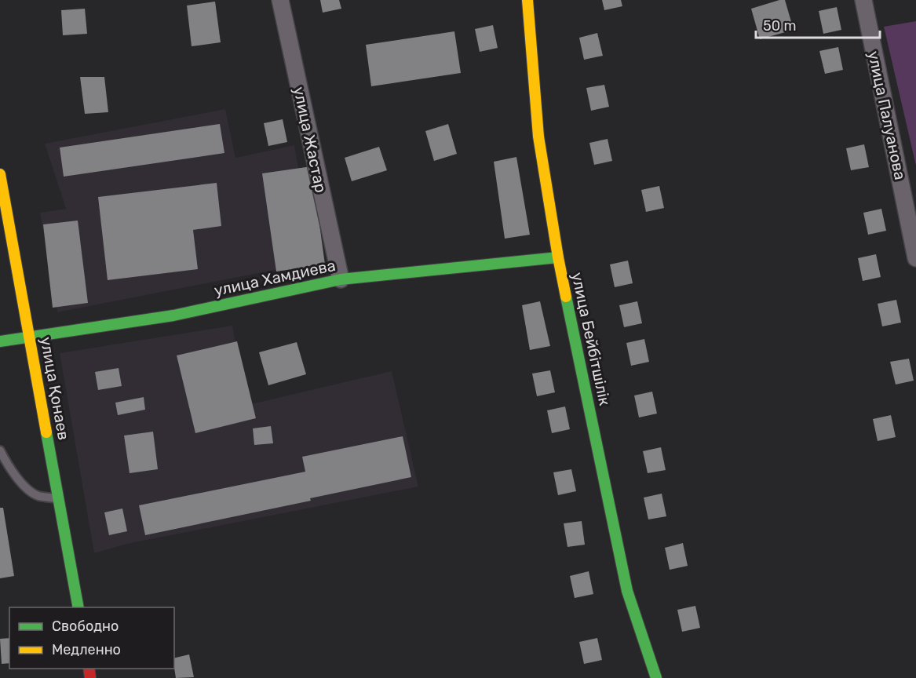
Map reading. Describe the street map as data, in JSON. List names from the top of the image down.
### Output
{
  "streets": {
    "street": [
      "улица Палуанова",
      "улица Жастар",
      "улица Хамдиева",
      "улица Бейбітшілік",
      "улица Қонаев"
    ]
  },
  "crossings": [
    ["улица Жастар", "улица Хамдиева"],
    ["улица Хамдиева", "улица Бейбітшілік"],
    ["улица Хамдиева", "улица Қонаев"]
  ],
  "legend": ["Свободно", "Медленно"],
  "scale_bar": "50 m"
}
